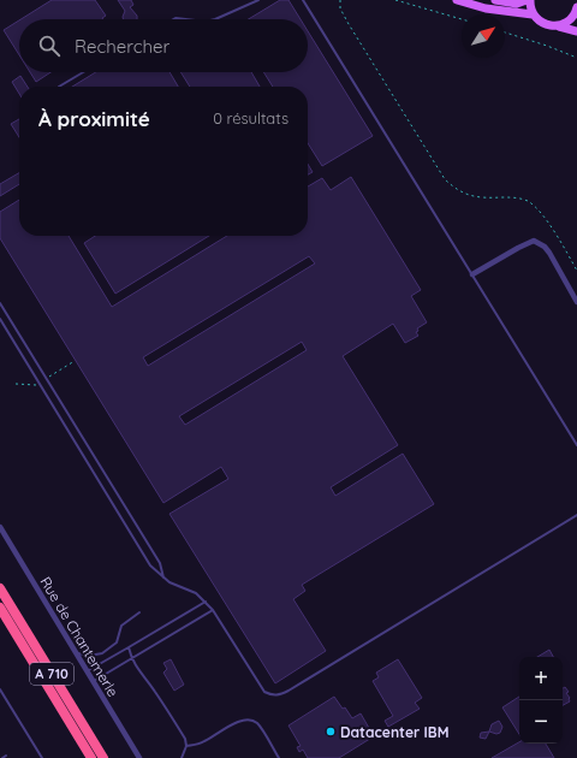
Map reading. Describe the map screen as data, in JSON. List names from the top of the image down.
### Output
{
  "streets": {
    "highway": ["A 710"],
    "street": ["Rue de Chantemerle"]
  },
  "places": ["Datacenter IBM"],
  "north": "top right",
  "page": {
    "search": "Rechercher",
    "heading": ["À proximité", "0 résultats"],
    "map_buttons": ["+", "−"]
  }
}
